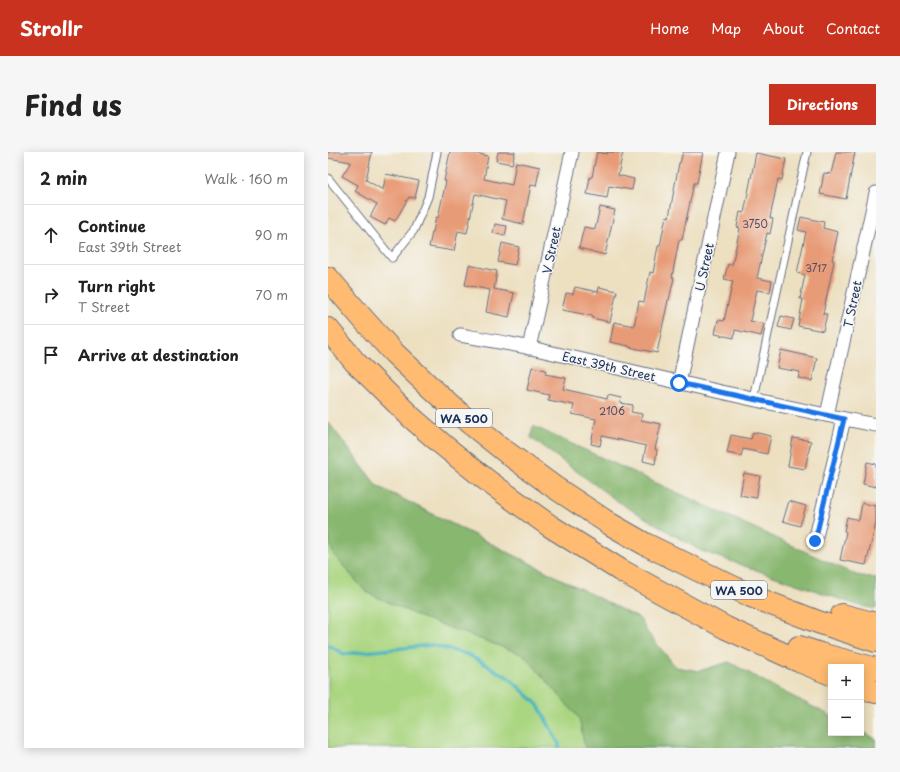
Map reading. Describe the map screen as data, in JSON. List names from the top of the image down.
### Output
{
  "streets": {
    "highway": ["WA 500"],
    "street": [
      "V Street",
      "U Street",
      "T Street",
      "East 39th Street"
    ]
  },
  "crossings": [
    ["V Street", "East 39th Street"],
    ["U Street", "East 39th Street"],
    ["T Street", "East 39th Street"]
  ],
  "house_numbers": ["3750", "3717", "2106"],
  "page": {
    "header": "Strollr",
    "nav": [
      "Home",
      "Map",
      "About",
      "Contact"
    ],
    "title": "Find us",
    "buttons": "Directions",
    "heading": ["2 min", "Walk · 160 m"],
    "list": [
      ["Continue", "East 39th Street", "90 m"],
      ["Turn right", "T Street", "70 m"],
      "Arrive at destination"
    ],
    "map_buttons": ["+", "−"]
  }
}
